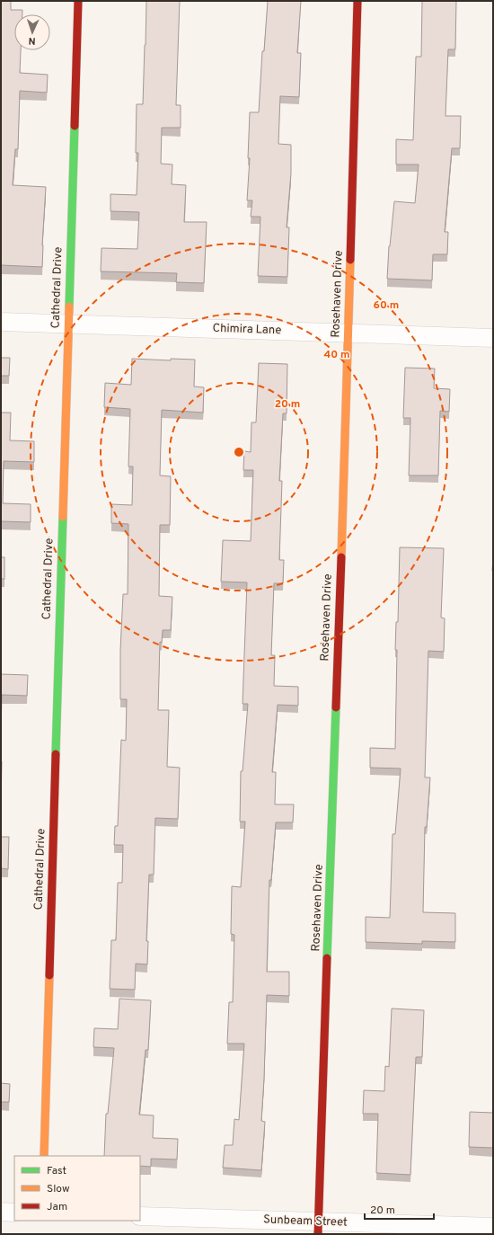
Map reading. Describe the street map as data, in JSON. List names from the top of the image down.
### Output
{
  "streets": {
    "street": [
      "Cathedral Drive",
      "Rosehaven Drive",
      "Chimira Lane",
      "Sunbeam Street"
    ]
  },
  "crossings": [
    ["Cathedral Drive", "Chimira Lane"],
    ["Rosehaven Drive", "Chimira Lane"],
    ["Rosehaven Drive", "Sunbeam Street"]
  ],
  "legend": ["Fast", "Slow", "Jam"],
  "scale_bar": "20 m",
  "north": "bottom",
  "rings": ["60 m", "40 m", "20 m"]
}
